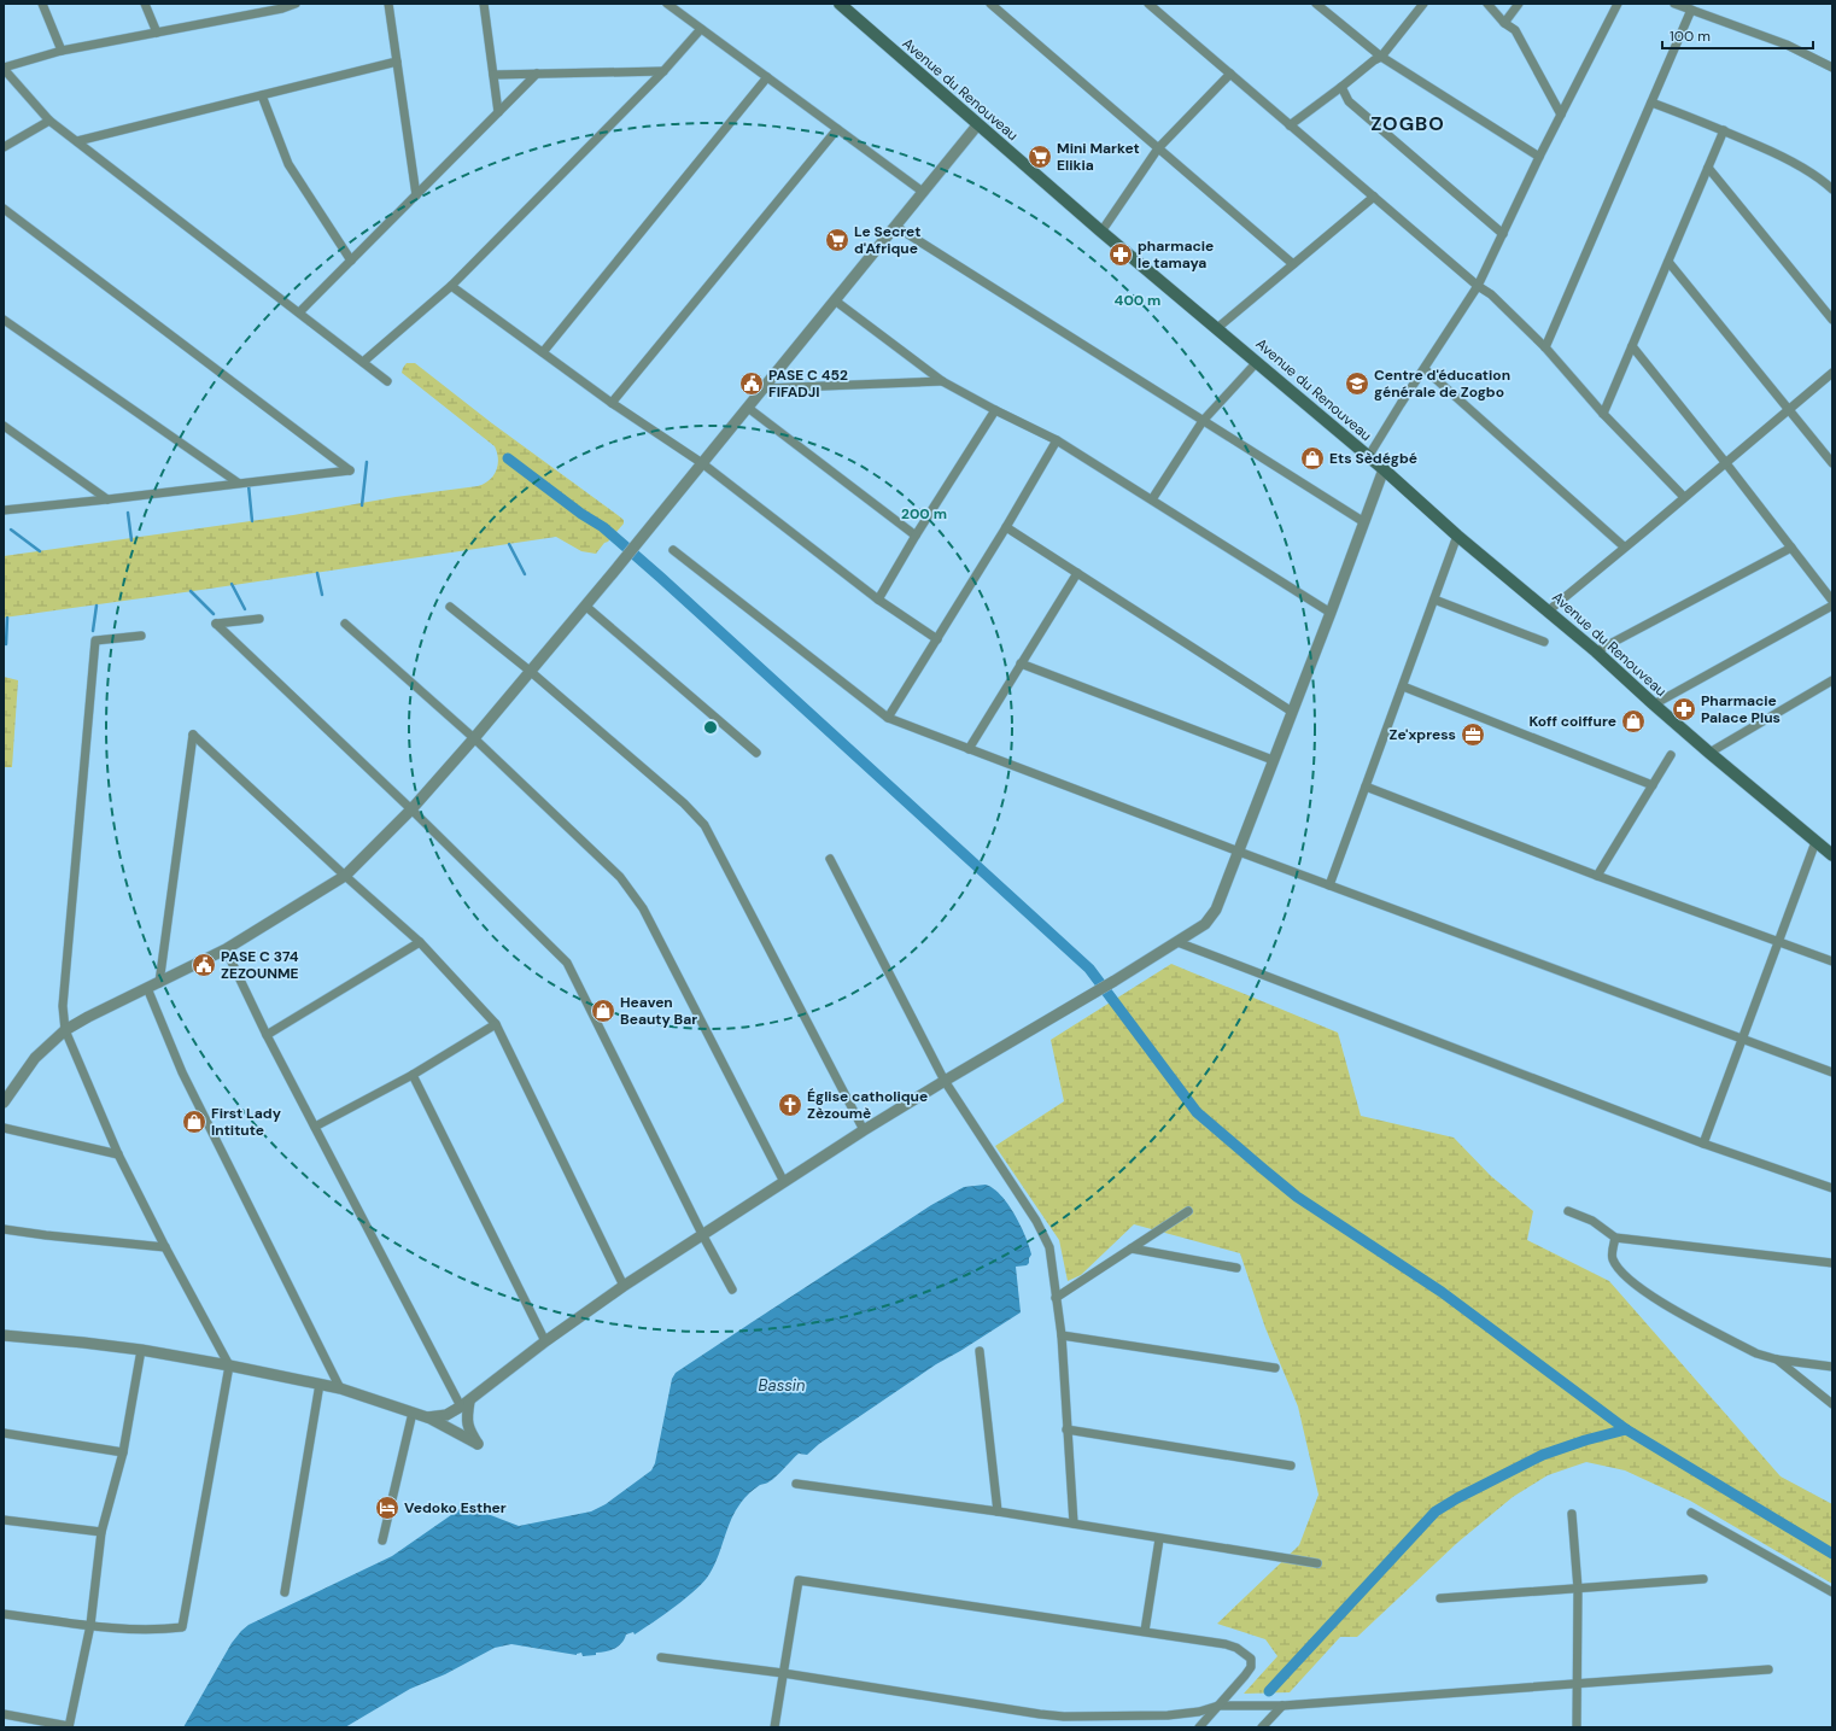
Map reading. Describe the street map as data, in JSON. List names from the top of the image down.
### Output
{
  "streets": {
    "main road": ["Avenue du Renouveau"]
  },
  "districts": ["ZOGBO"],
  "water": ["Bassin"],
  "places": {
    "supermarket": ["Mini Market Elikia", "Le Secret d'Afrique"],
    "pharmacy": ["pharmacie le tamaya", "Pharmacie Palace Plus"],
    "public building": ["PASE C 452 FIFADJI", "PASE C 374 ZEZOUNME"],
    "school or university": ["Centre d'éducation générale de Zogbo"],
    "shop": [
      "Ets Sèdégbé",
      "Koff coiffure",
      "Heaven Beauty Bar",
      "First Lady Intitute"
    ],
    "office": ["Ze'xpress"],
    "church": ["Église catholique Zèzoumè"],
    "hotel": ["Vedoko Esther"]
  },
  "scale_bar": "100 m",
  "rings": ["400 m", "200 m"]
}
